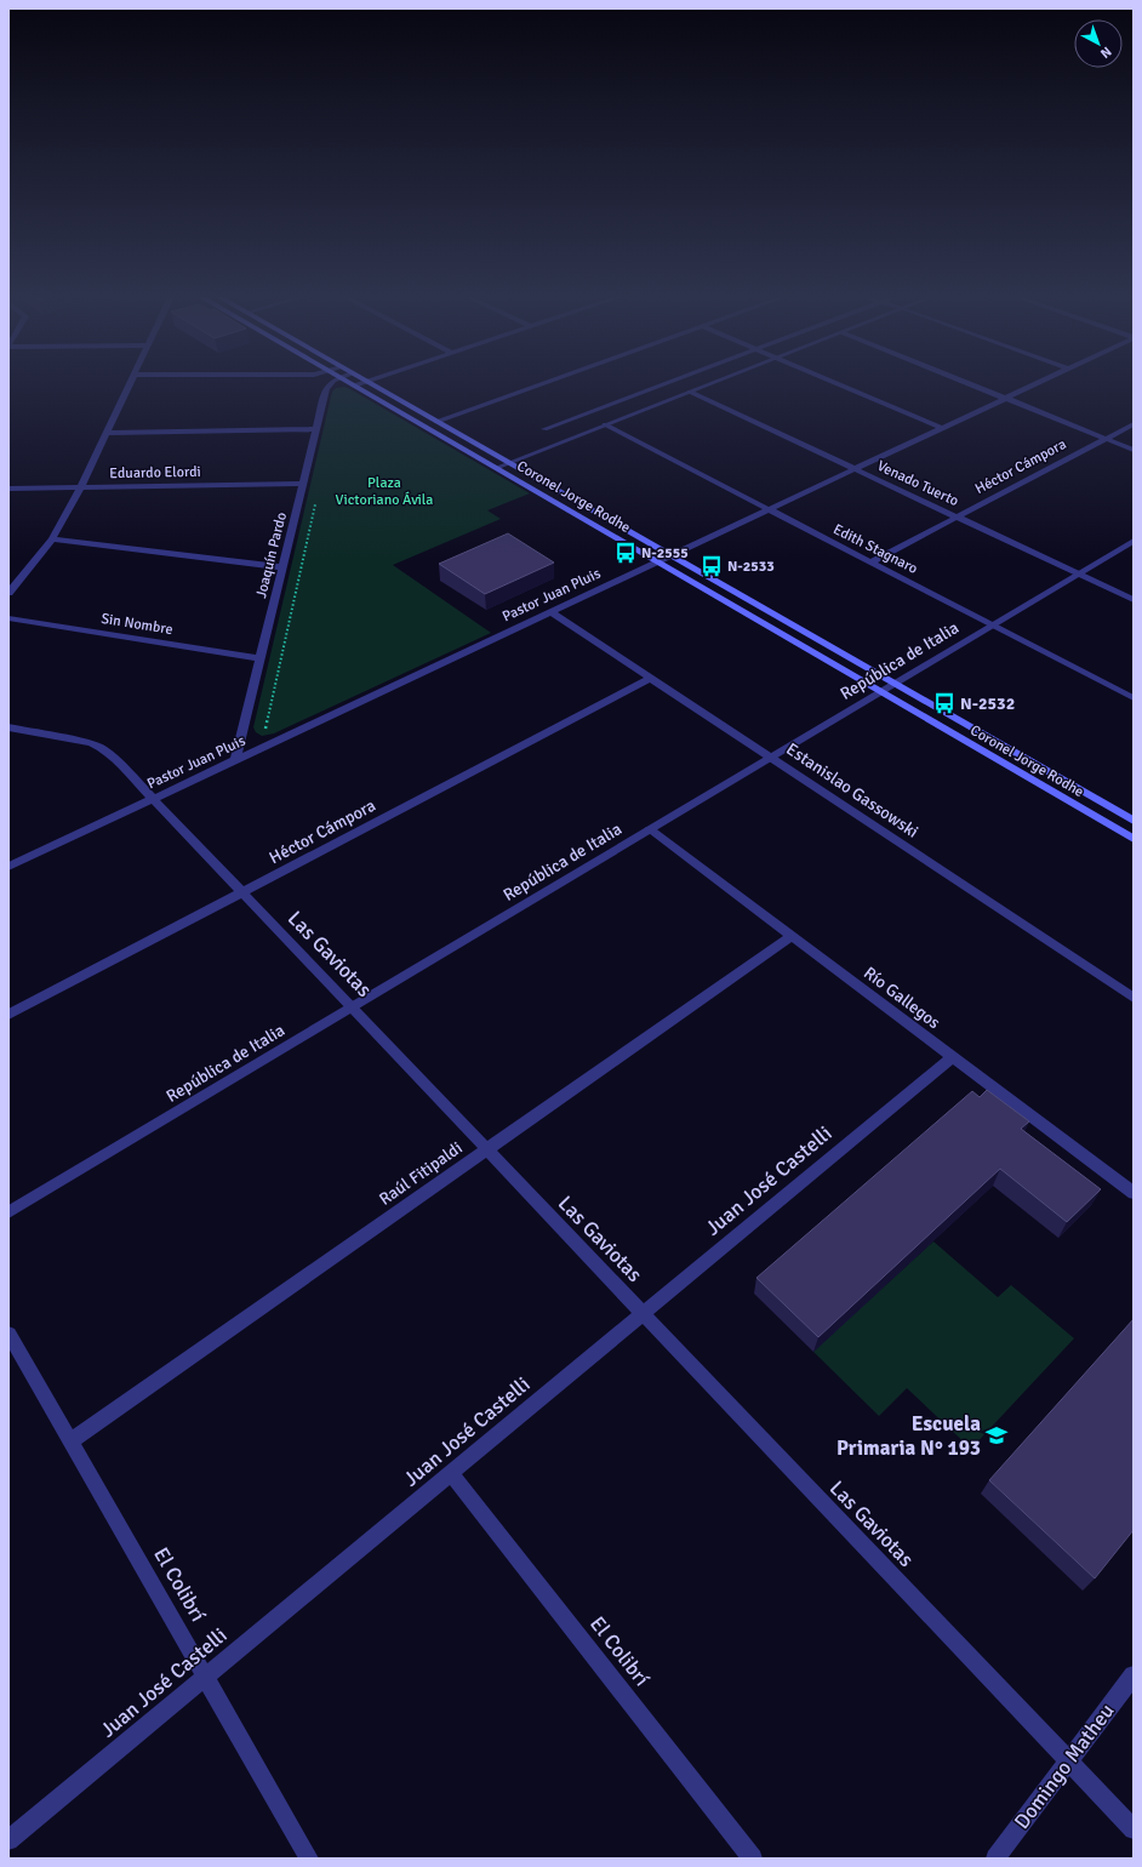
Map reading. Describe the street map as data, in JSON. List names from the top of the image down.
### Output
{
  "streets": {
    "main road": ["Coronel Jorge Rodhe"],
    "street": [
      "Héctor Cámpora",
      "Eduardo Elordi",
      "Venado Tuerto",
      "Edith Stagnaro",
      "Joaquín Pardo",
      "Pastor Juan Pluis",
      "Sin Nombre",
      "República de Italia",
      "Estanislao Gassowski",
      "Las Gaviotas",
      "Río Gallegos",
      "Raúl Fitipaldi",
      "Juan José Castelli",
      "El Colibrí",
      "Domingo Matheu"
    ]
  },
  "crossings": [
    ["Héctor Cámpora", "Venado Tuerto"],
    ["Héctor Cámpora", "Edith Stagnaro"],
    ["Héctor Cámpora", "Estanislao Gassowski"],
    ["Héctor Cámpora", "Las Gaviotas"],
    ["Eduardo Elordi", "Joaquín Pardo"],
    ["Venado Tuerto", "Pastor Juan Pluis"],
    ["Venado Tuerto", "República de Italia"],
    ["Coronel Jorge Rodhe", "Pastor Juan Pluis"],
    ["Coronel Jorge Rodhe", "República de Italia"],
    ["Edith Stagnaro", "Pastor Juan Pluis"],
    ["Edith Stagnaro", "República de Italia"],
    ["Joaquín Pardo", "Pastor Juan Pluis"],
    ["Joaquín Pardo", "Sin Nombre"],
    ["Pastor Juan Pluis", "Estanislao Gassowski"],
    ["Pastor Juan Pluis", "Las Gaviotas"],
    ["República de Italia", "Estanislao Gassowski"],
    ["República de Italia", "Las Gaviotas"],
    ["República de Italia", "Río Gallegos"],
    ["Las Gaviotas", "Raúl Fitipaldi"],
    ["Las Gaviotas", "Juan José Castelli"],
    ["Las Gaviotas", "Domingo Matheu"],
    ["Río Gallegos", "Raúl Fitipaldi"],
    ["Río Gallegos", "Juan José Castelli"],
    ["Raúl Fitipaldi", "El Colibrí"],
    ["Juan José Castelli", "El Colibrí"]
  ],
  "parks": ["Plaza Victoriano Ávila"],
  "places": {
    "bus stop": ["N-2555", "N-2533", "N-2532"],
    "school or university": ["Escuela Primaria N° 193"]
  },
  "north": "bottom right"
}
